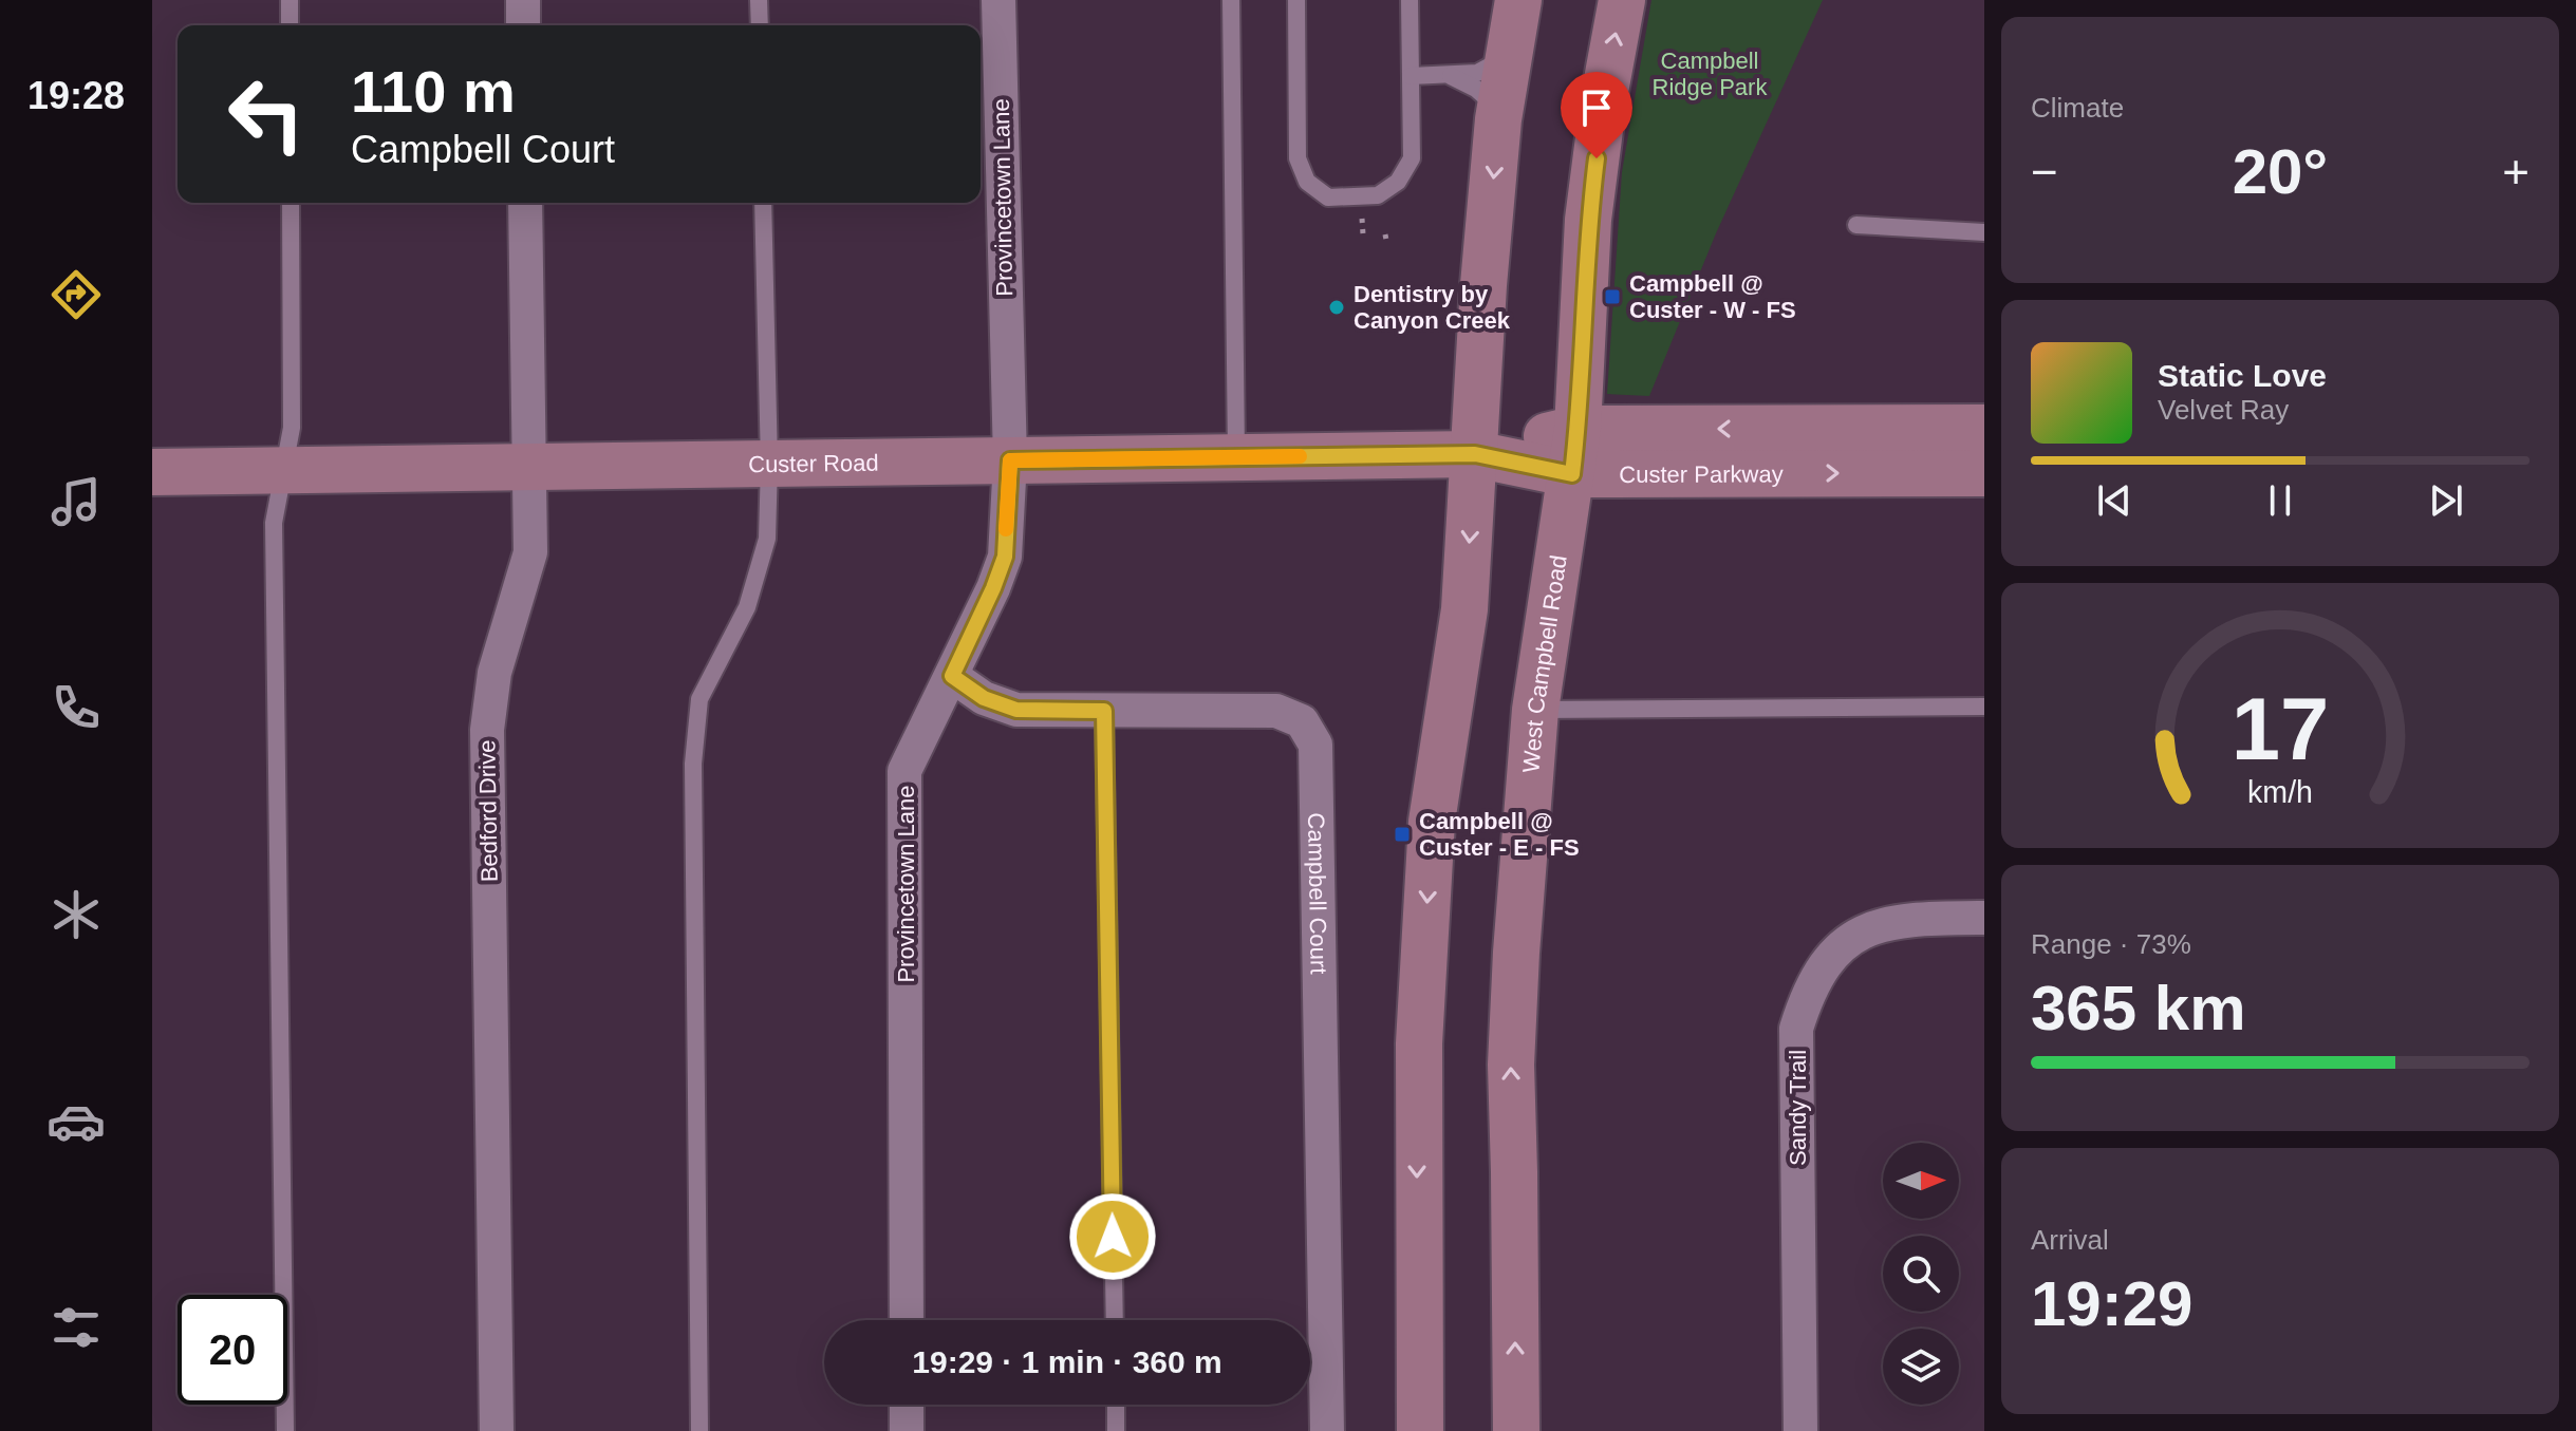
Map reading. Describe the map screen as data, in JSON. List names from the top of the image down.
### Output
{
  "streets": {
    "main road": ["Custer Road", "Custer Parkway", "West Campbell Road"],
    "street": [
      "Provincetown Lane",
      "Bedford Drive",
      "Campbell Court",
      "Sandy Trail"
    ]
  },
  "crossings": [
    ["Provincetown Lane", "Custer Road"],
    ["Provincetown Lane", "Campbell Court"],
    ["Custer Road", "Custer Parkway"],
    ["Custer Road", "Bedford Drive"],
    ["Custer Parkway", "West Campbell Road"]
  ],
  "parks": ["Campbell Ridge Park"],
  "places": {
    "transit": ["Campbell @ Custer - W - FS", "Campbell @ Custer - E - FS"],
    "other": ["Dentistry by Canyon Creek"]
  },
  "north": "right",
  "page": {
    "tabs": "19:28",
    "tile": [
      "Climate",
      ["Range · 73%", "365 km"],
      ["Arrival", "19:29"]
    ],
    "turn": ["110 m", "Campbell Court"],
    "heat": ["−", "20°", "+"],
    "song": ["Static Love", "Velvet Ray"],
    "limit": "20",
    "trip": "19:29 · 1 min · 360 m",
    "gauge": ["17", "km/h"]
  }
}
